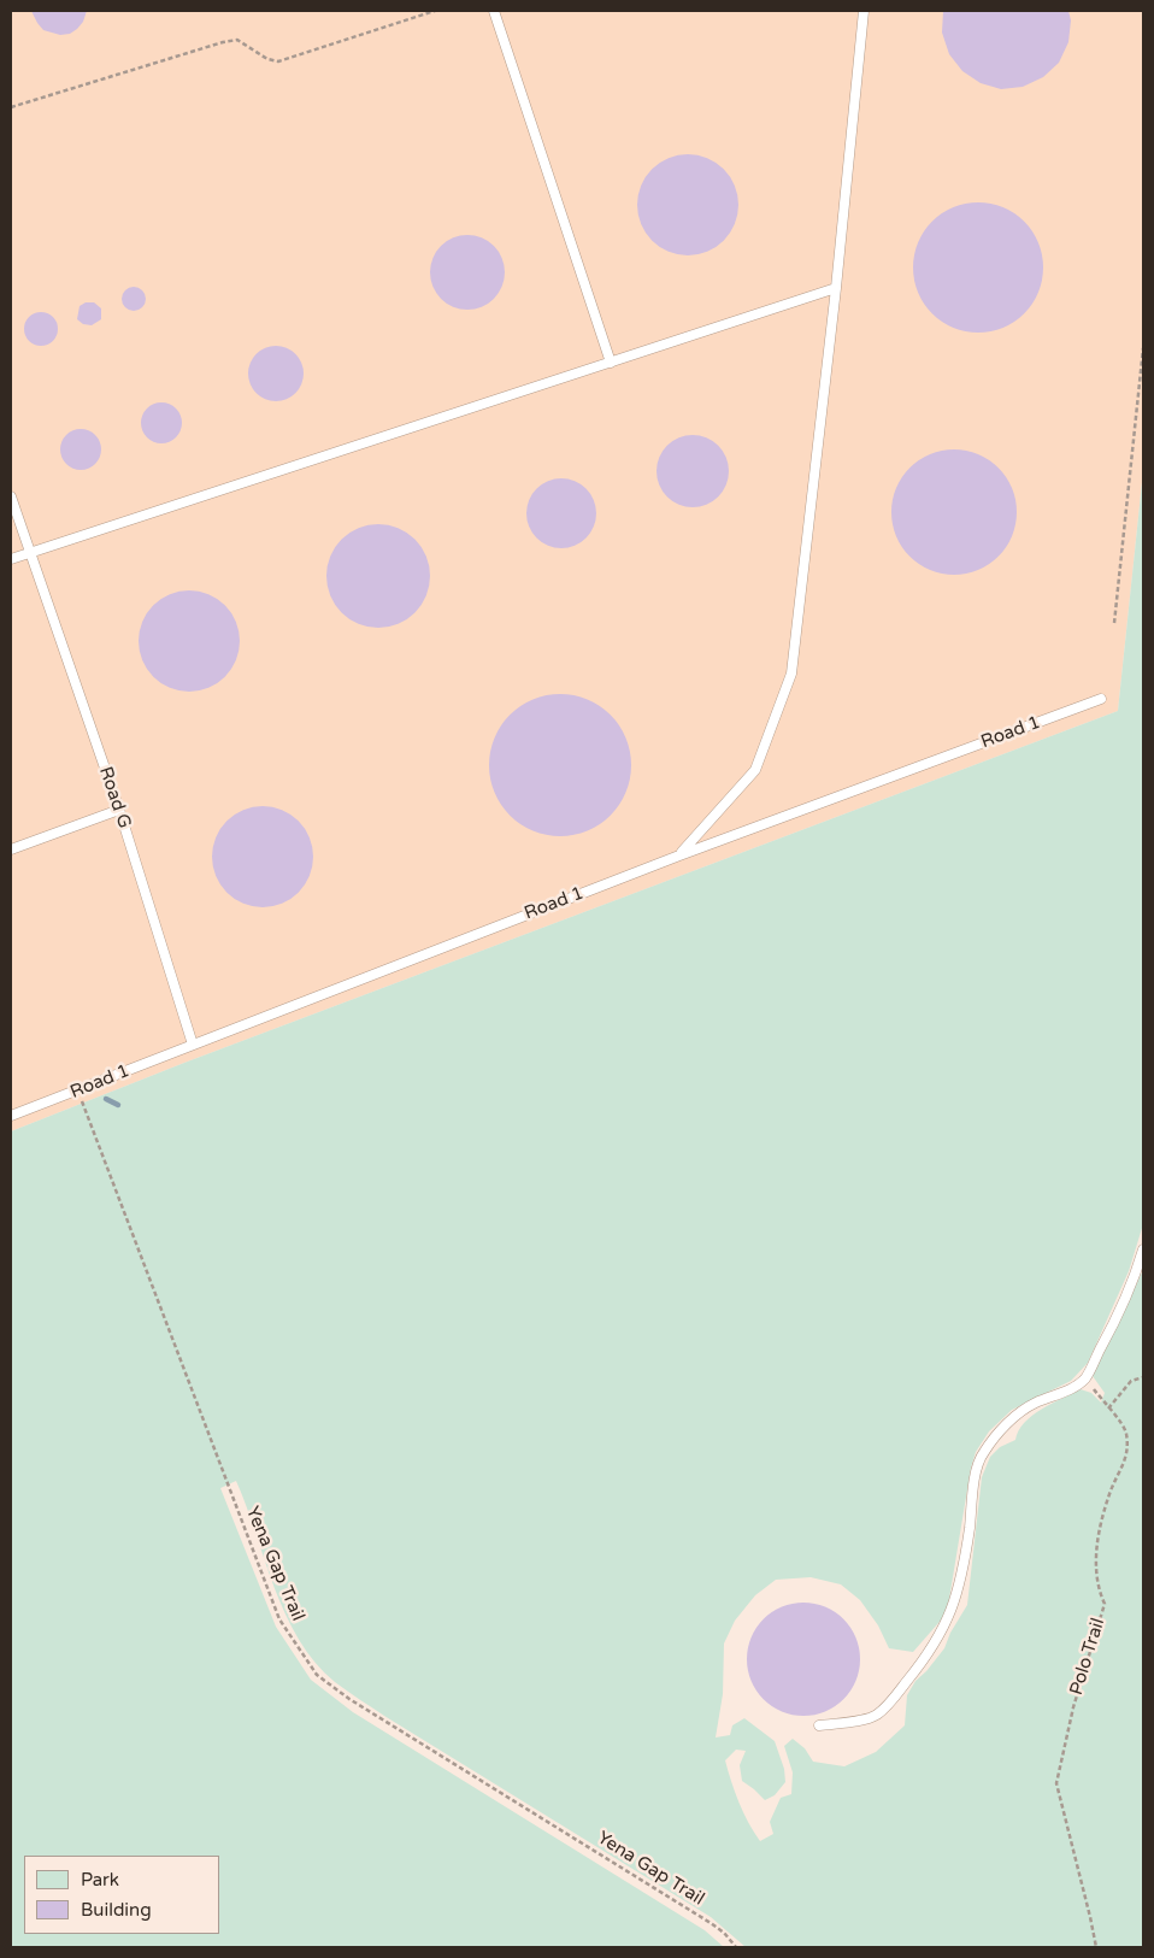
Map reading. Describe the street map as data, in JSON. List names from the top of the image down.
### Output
{
  "streets": {
    "lane": ["Road 1", "Road G"],
    "path": ["Yena Gap Trail", "Polo Trail"]
  },
  "crossings": [
    ["Road 1", "Road G"],
    ["Road 1", "Yena Gap Trail"]
  ],
  "legend": ["Park", "Building"]
}
